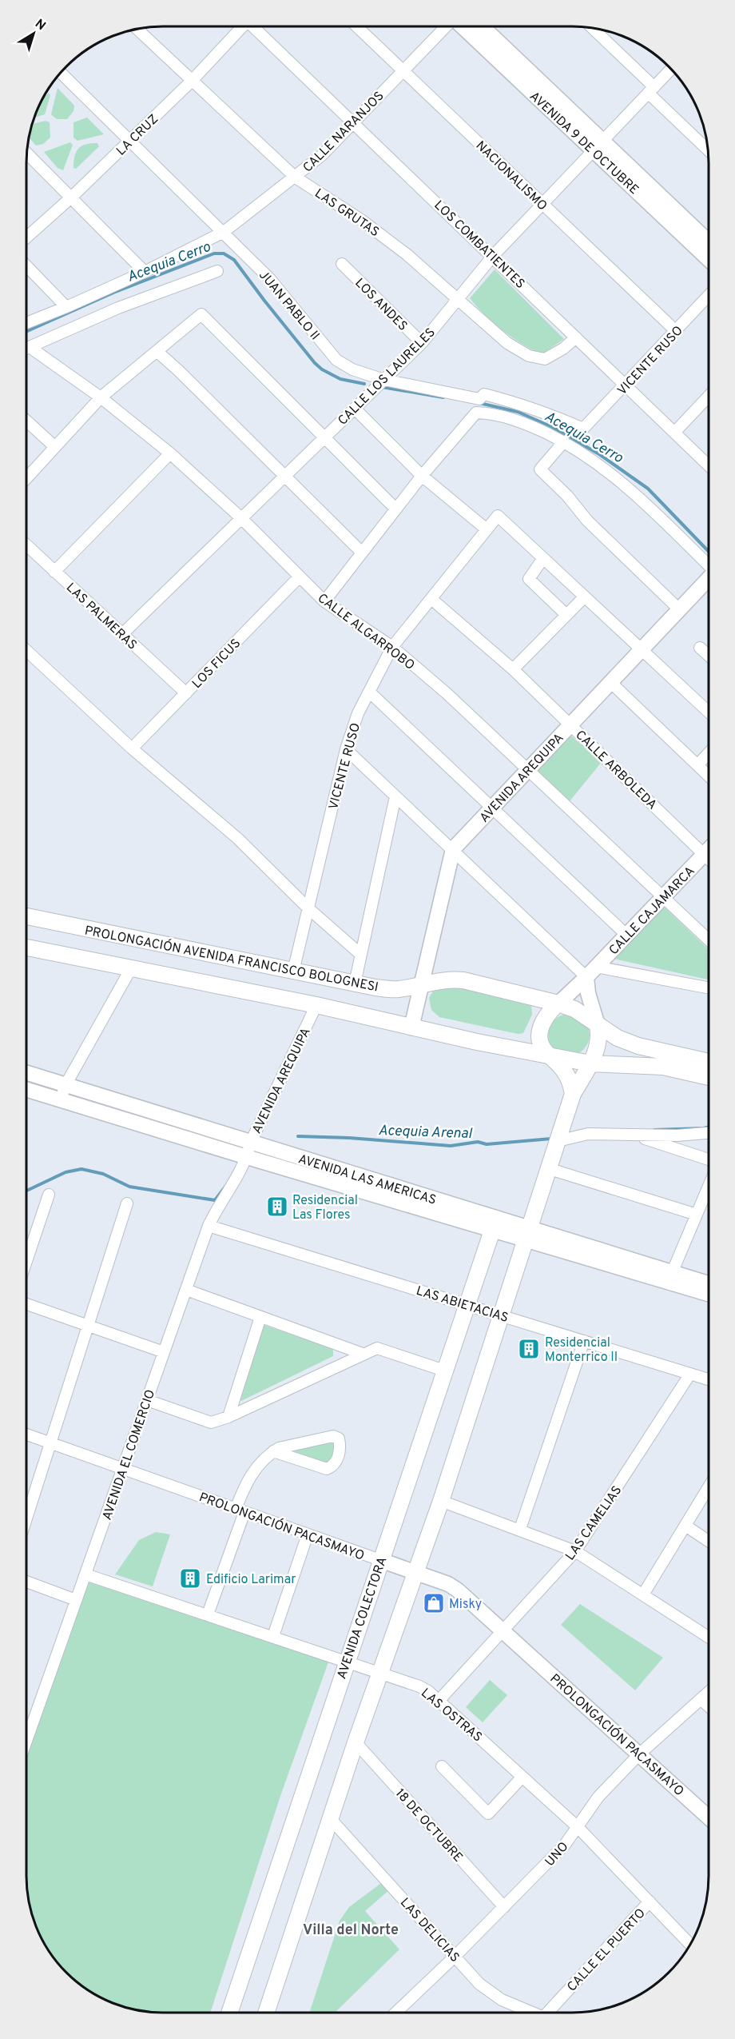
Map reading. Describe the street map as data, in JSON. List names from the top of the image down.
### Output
{
  "streets": {
    "main road": ["CALLE CAJAMARCA", "PROLONGACIÓN AVENIDA FRANCISCO BOLOGNESI", "AVENIDA COLECTORA"],
    "street": [
      "CALLE NARANJOS",
      "LA CRUZ",
      "AVENIDA 9 DE OCTUBRE",
      "NACIONALISMO",
      "LAS GRUTAS",
      "LOS COMBATIENTES",
      "LOS ANDES",
      "JUAN PABLO II",
      "VICENTE RUSO",
      "CALLE LOS LAURELES",
      "LAS PALMERAS",
      "CALLE ALGARROBO",
      "LOS FICUS",
      "CALLE ARBOLEDA",
      "AVENIDA AREQUIPA",
      "AVENIDA LAS AMERICAS",
      "LAS ABIETACIAS",
      "AVENIDA EL COMERCIO",
      "LAS CAMELIAS",
      "PROLONGACIÓN PACASMAYO",
      "LAS OSTRAS",
      "18 DE OCTUBRE",
      "UNO",
      "LAS DELICIAS",
      "CALLE EL PUERTO"
    ]
  },
  "crossings": [
    ["CALLE NARANJOS", "NACIONALISMO"],
    ["CALLE NARANJOS", "LAS GRUTAS"],
    ["CALLE NARANJOS", "LOS COMBATIENTES"],
    ["CALLE NARANJOS", "JUAN PABLO II"],
    ["LA CRUZ", "LAS GRUTAS"],
    ["LA CRUZ", "JUAN PABLO II"],
    ["AVENIDA 9 DE OCTUBRE", "CALLE LOS LAURELES"],
    ["NACIONALISMO", "VICENTE RUSO"],
    ["NACIONALISMO", "CALLE LOS LAURELES"],
    ["LAS GRUTAS", "LOS COMBATIENTES"],
    ["LAS GRUTAS", "CALLE LOS LAURELES"],
    ["LOS COMBATIENTES", "VICENTE RUSO"],
    ["LOS COMBATIENTES", "CALLE LOS LAURELES"],
    ["LOS ANDES", "CALLE LOS LAURELES"],
    ["JUAN PABLO II", "VICENTE RUSO"],
    ["JUAN PABLO II", "CALLE LOS LAURELES"],
    ["VICENTE RUSO", "CALLE ALGARROBO"],
    ["VICENTE RUSO", "CALLE ARBOLEDA"],
    ["VICENTE RUSO", "PROLONGACIÓN AVENIDA FRANCISCO BOLOGNESI"],
    ["CALLE LOS LAURELES", "LAS PALMERAS"],
    ["CALLE LOS LAURELES", "CALLE ALGARROBO"],
    ["LAS PALMERAS", "LOS FICUS"],
    ["CALLE ALGARROBO", "LOS FICUS"],
    ["CALLE ALGARROBO", "AVENIDA AREQUIPA"],
    ["CALLE ALGARROBO", "CALLE CAJAMARCA"],
    ["CALLE ARBOLEDA", "AVENIDA AREQUIPA"],
    ["CALLE ARBOLEDA", "CALLE CAJAMARCA"],
    ["AVENIDA AREQUIPA", "AVENIDA LAS AMERICAS"],
    ["AVENIDA AREQUIPA", "AVENIDA EL COMERCIO"],
    ["CALLE CAJAMARCA", "PROLONGACIÓN AVENIDA FRANCISCO BOLOGNESI"],
    ["AVENIDA LAS AMERICAS", "AVENIDA EL COMERCIO"],
    ["AVENIDA LAS AMERICAS", "AVENIDA COLECTORA"],
    ["LAS ABIETACIAS", "AVENIDA EL COMERCIO"],
    ["LAS ABIETACIAS", "LAS CAMELIAS"],
    ["LAS ABIETACIAS", "AVENIDA COLECTORA"],
    ["AVENIDA EL COMERCIO", "PROLONGACIÓN PACASMAYO"],
    ["AVENIDA EL COMERCIO", "LAS OSTRAS"],
    ["LAS CAMELIAS", "PROLONGACIÓN PACASMAYO"],
    ["LAS CAMELIAS", "LAS OSTRAS"],
    ["PROLONGACIÓN PACASMAYO", "AVENIDA COLECTORA"],
    ["PROLONGACIÓN PACASMAYO", "UNO"],
    ["AVENIDA COLECTORA", "LAS OSTRAS"],
    ["LAS OSTRAS", "UNO"],
    ["LAS OSTRAS", "CALLE EL PUERTO"],
    ["18 DE OCTUBRE", "UNO"],
    ["UNO", "LAS DELICIAS"]
  ],
  "districts": ["Villa del Norte"],
  "water": ["Acequia Cerro", "Acequia Arenal"],
  "places": {
    "building": ["Residencial Las Flores", "Residencial Monterrico II", "Edificio Larimar"],
    "shop": ["Misky"]
  },
  "north": "top right"
}
